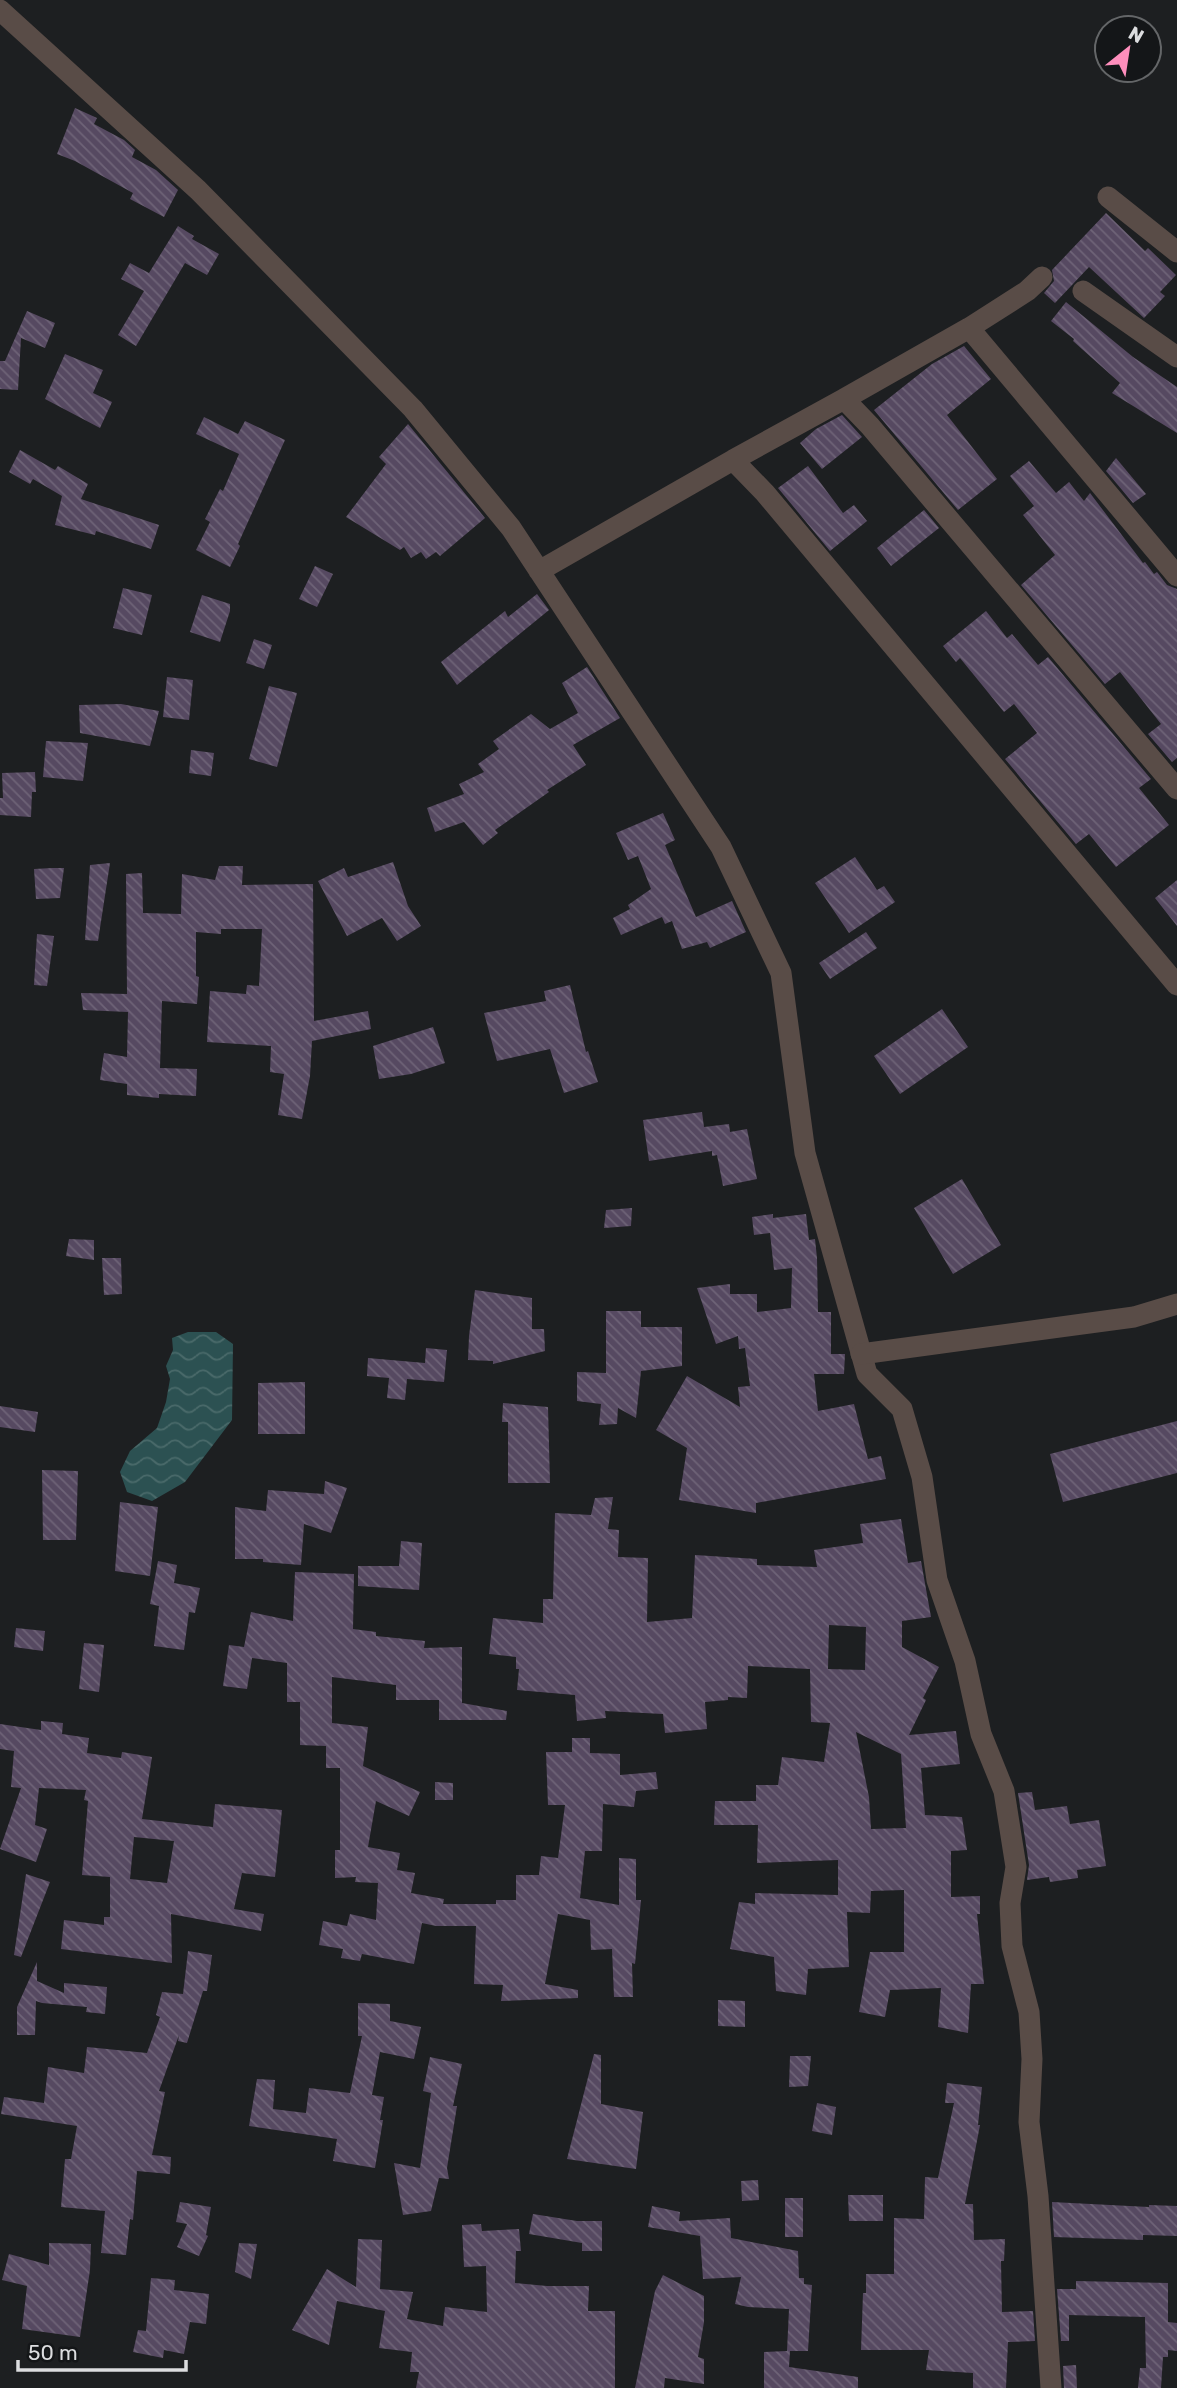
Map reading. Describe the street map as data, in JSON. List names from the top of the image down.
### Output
{
  "scale_bar": "50 m",
  "north": "top right"
}
